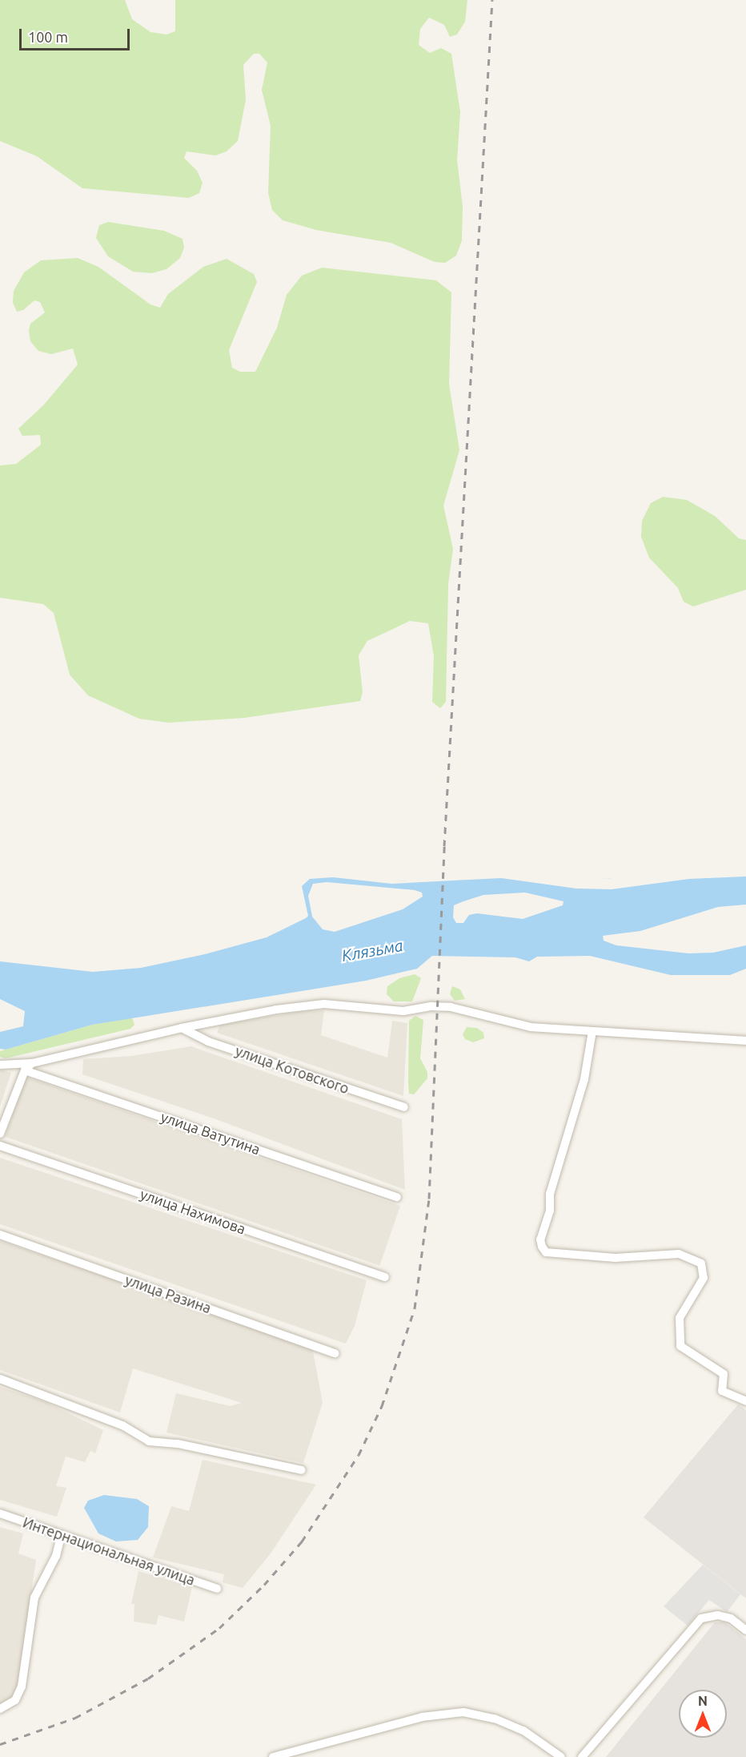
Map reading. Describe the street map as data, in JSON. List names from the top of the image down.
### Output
{
  "streets": {
    "street": [
      "улица Котовского",
      "улица Ватутина",
      "улица Нахимова",
      "улица Разина",
      "Интернациональная улица"
    ]
  },
  "water": ["Клязьма"],
  "scale_bar": "100 m",
  "north": "top"
}
